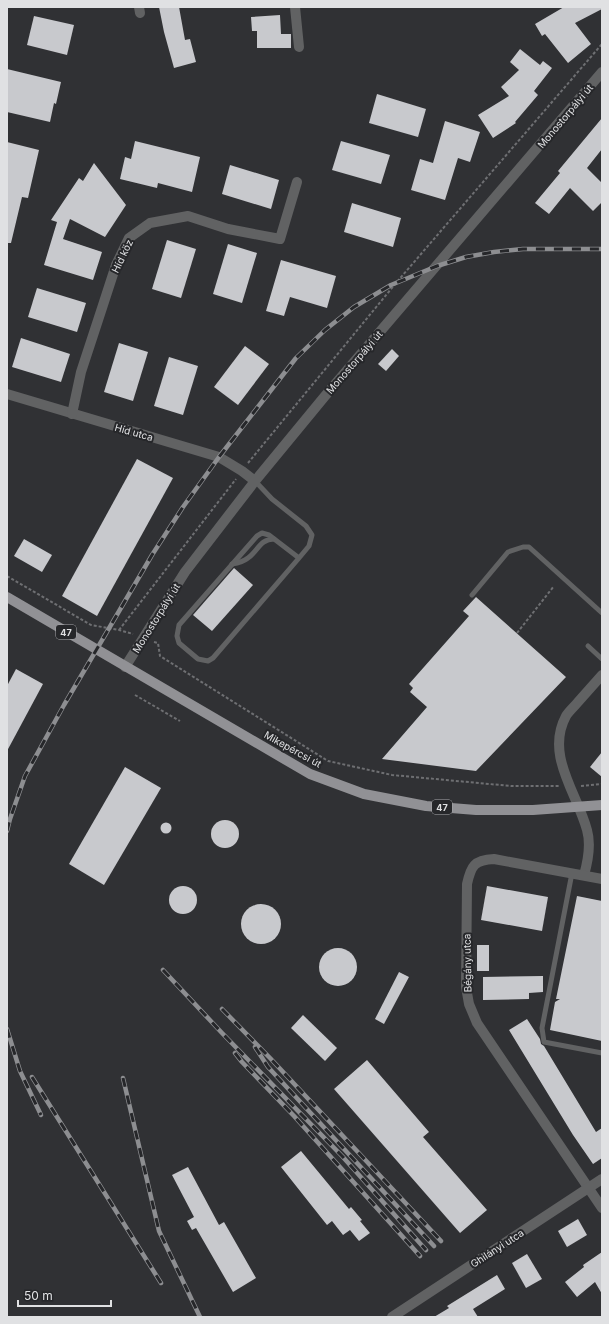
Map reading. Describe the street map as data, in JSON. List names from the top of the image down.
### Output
{
  "streets": {
    "main road": ["47", "Mikepércsi út"],
    "street": [
      "Monostorpályi út",
      "Híd köz",
      "Híd utca",
      "Bégány utca",
      "Ghilányi utca"
    ]
  },
  "crossings": [
    ["Monostorpályi út", "Híd utca"],
    ["Monostorpályi út", "Mikepércsi út"],
    ["Híd köz", "Híd utca"],
    ["Bégány utca", "Ghilányi utca"]
  ],
  "scale_bar": "50 m"
}
